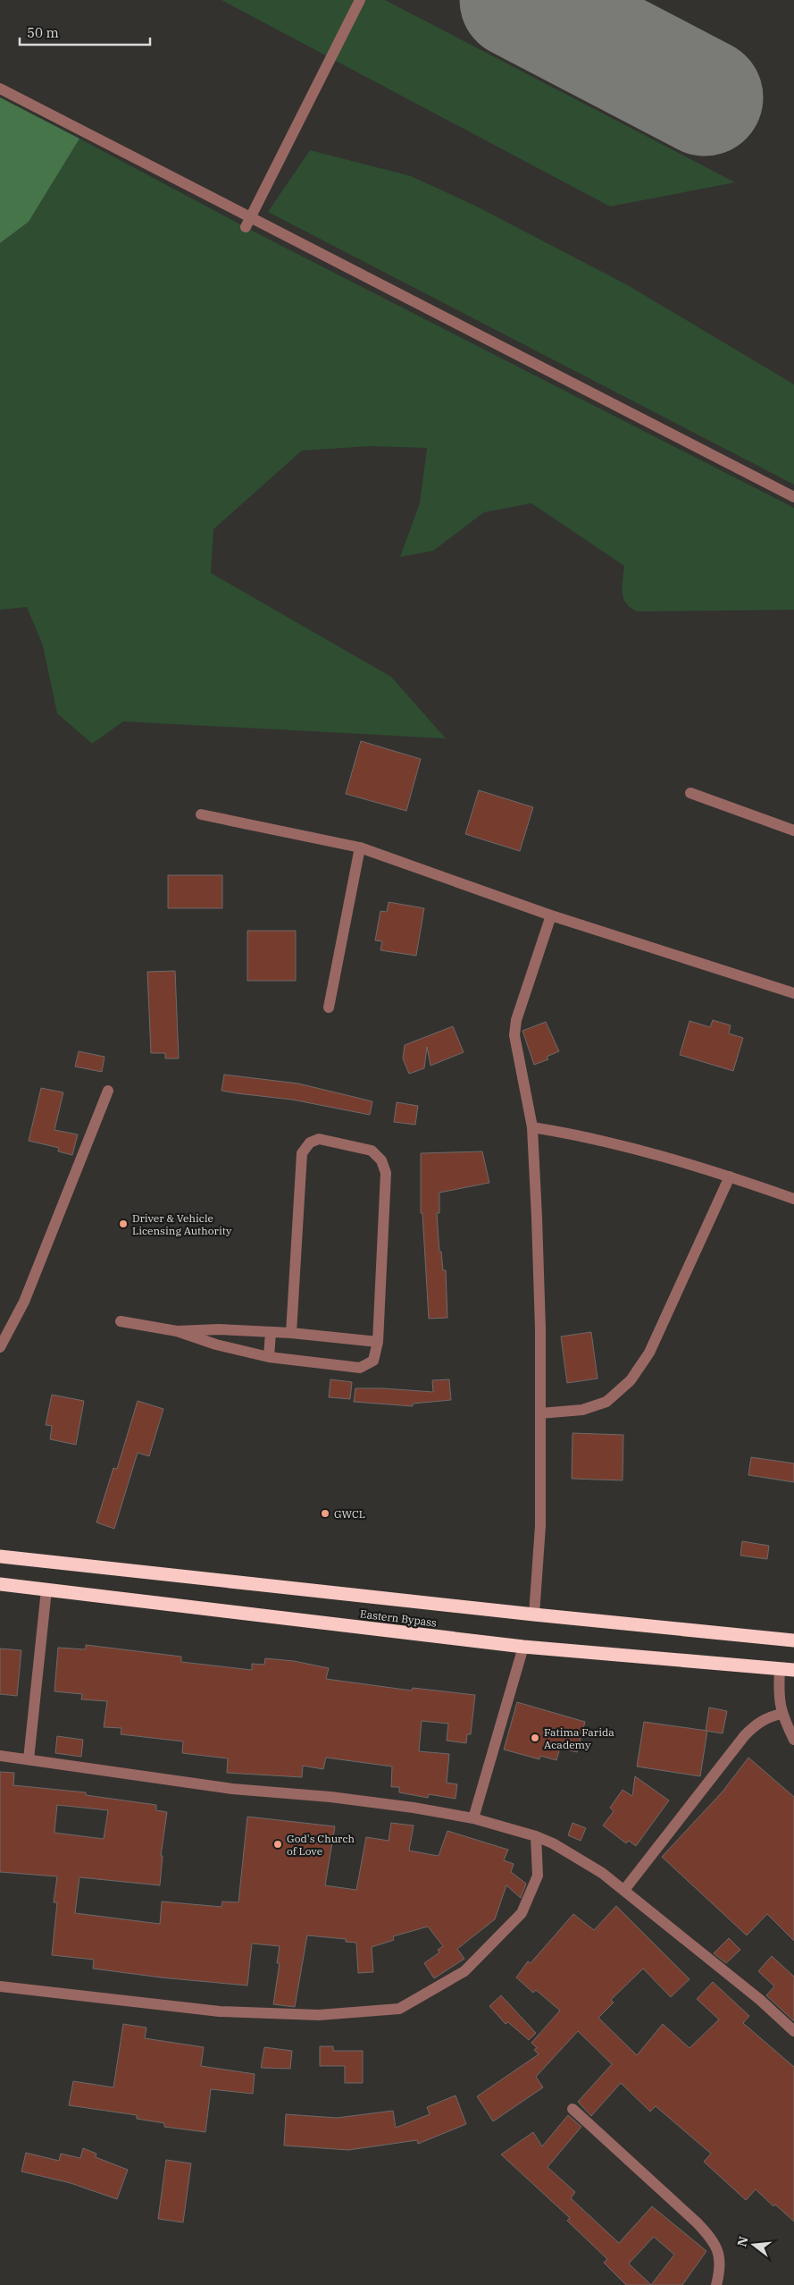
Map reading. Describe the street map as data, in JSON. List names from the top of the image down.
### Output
{
  "streets": {
    "highway": ["Eastern Bypass"]
  },
  "places": [
    "Driver & Vehicle Licensing Authority",
    "GWCL",
    "Fatima Farida Academy",
    "God's Church of Love"
  ],
  "scale_bar": "50 m",
  "north": "left"
}
